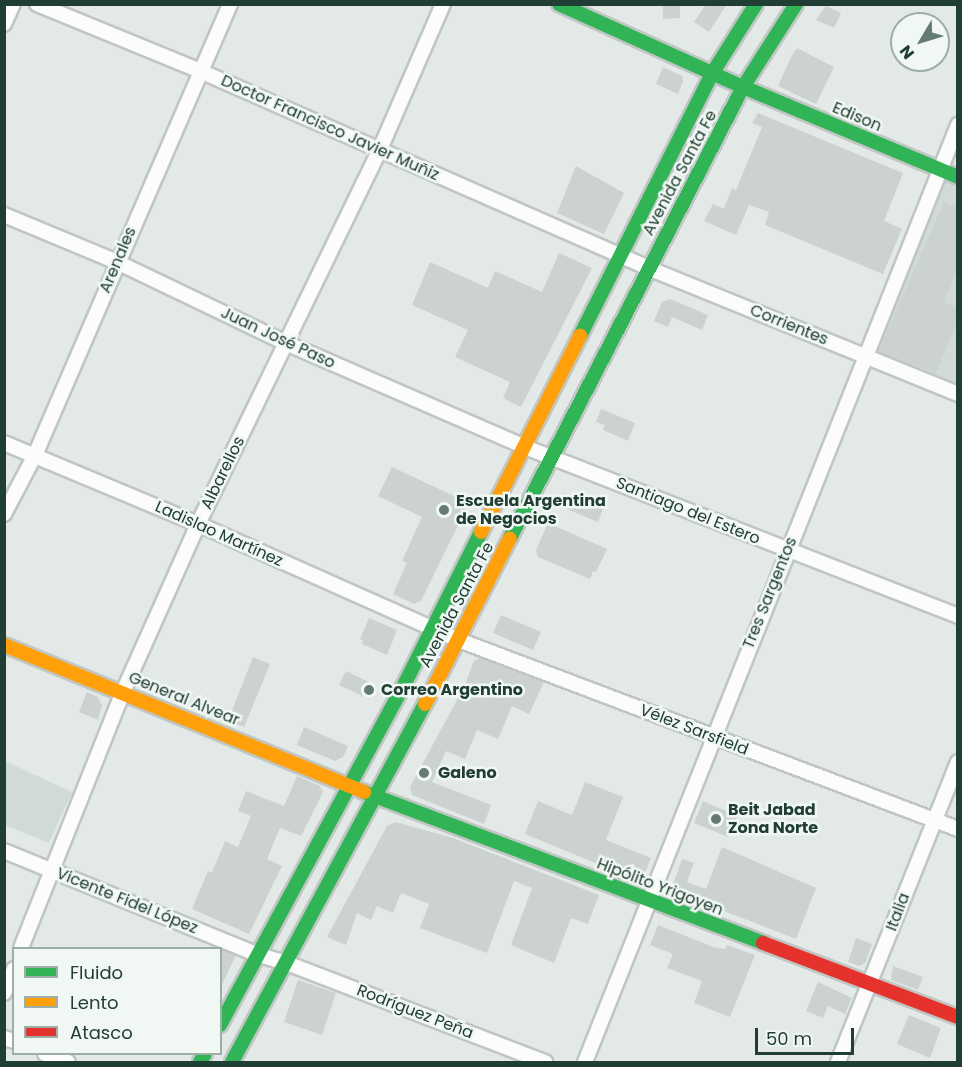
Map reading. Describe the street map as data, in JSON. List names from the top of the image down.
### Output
{
  "streets": {
    "main road": [
      "Edison",
      "Avenida Santa Fe",
      "General Alvear",
      "Hipólito Yrigoyen"
    ],
    "street": [
      "Doctor Francisco Javier Muñiz",
      "Arenales",
      "Corrientes",
      "Juan José Paso",
      "Albarellos",
      "Santiago del Estero",
      "Ladislao Martínez",
      "Tres Sargentos",
      "Vélez Sarsfield",
      "Vicente Fidel López",
      "Italia",
      "Rodríguez Peña"
    ]
  },
  "crossings": [
    ["Edison", "Avenida Santa Fe"],
    ["Edison", "Tres Sargentos"],
    ["Doctor Francisco Javier Muñiz", "Avenida Santa Fe"],
    ["Doctor Francisco Javier Muñiz", "Arenales"],
    ["Doctor Francisco Javier Muñiz", "Corrientes"],
    ["Doctor Francisco Javier Muñiz", "Albarellos"],
    ["Avenida Santa Fe", "Corrientes"],
    ["Avenida Santa Fe", "Juan José Paso"],
    ["Avenida Santa Fe", "Santiago del Estero"],
    ["Avenida Santa Fe", "Ladislao Martínez"],
    ["Avenida Santa Fe", "General Alvear"],
    ["Avenida Santa Fe", "Vélez Sarsfield"],
    ["Avenida Santa Fe", "Hipólito Yrigoyen"],
    ["Avenida Santa Fe", "Vicente Fidel López"],
    ["Avenida Santa Fe", "Rodríguez Peña"],
    ["Arenales", "Juan José Paso"],
    ["Arenales", "Ladislao Martínez"],
    ["Corrientes", "Tres Sargentos"],
    ["Juan José Paso", "Albarellos"],
    ["Juan José Paso", "Santiago del Estero"],
    ["Albarellos", "Ladislao Martínez"],
    ["Albarellos", "General Alvear"],
    ["Albarellos", "Vicente Fidel López"],
    ["Santiago del Estero", "Tres Sargentos"],
    ["Ladislao Martínez", "Vélez Sarsfield"],
    ["Tres Sargentos", "Vélez Sarsfield"],
    ["Tres Sargentos", "Hipólito Yrigoyen"],
    ["General Alvear", "Hipólito Yrigoyen"],
    ["Vélez Sarsfield", "Italia"],
    ["Hipólito Yrigoyen", "Italia"],
    ["Vicente Fidel López", "Rodríguez Peña"]
  ],
  "places": [
    "Escuela Argentina de Negocios",
    "Correo Argentino",
    "Galeno",
    "Beit Jabad Zona Norte"
  ],
  "legend": ["Fluido", "Lento", "Atasco"],
  "scale_bar": "50 m",
  "north": "bottom left"
}
